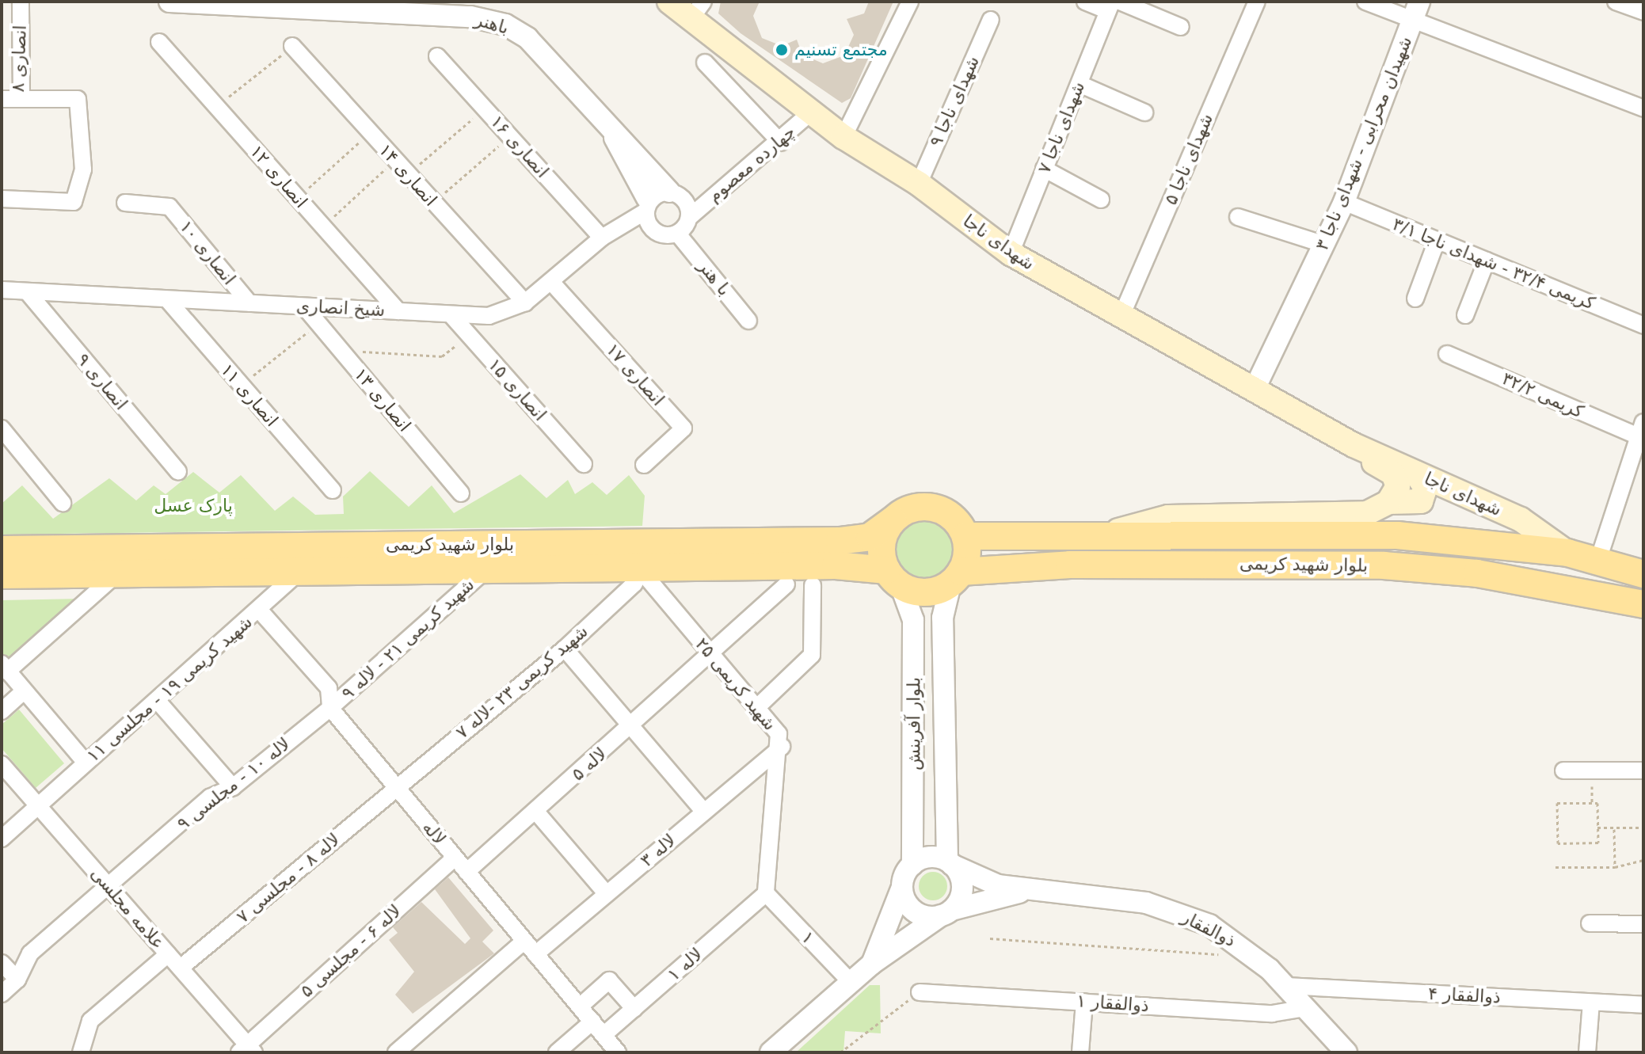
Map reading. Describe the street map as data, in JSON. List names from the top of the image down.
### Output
{
  "streets": {
    "main road": ["شهدای ناجا", "بلوار شهید کریمی"],
    "street": [
      "باهنر",
      "انصاری ۸",
      "شهدای ناجا ۹",
      "شهدای ناجا ۷",
      "شهیدان محرابی - شهدای ناجا ۳",
      "انصاری ۱۶",
      "شهدای ناجا ۵",
      "چهارده معصوم",
      "انصاری ۱۴",
      "انصاری ۱۲",
      "انصاری ۱۰",
      "کریمی ۳۲/۴ - شهدای ناجا ۳/۱",
      "با هنر",
      "شیخ انصاری",
      "انصاری ۱۷",
      "انصاری ۹",
      "انصاری ۱۵",
      "انصاری ۱۱",
      "کریمی ۳۲/۲",
      "انصاری ۱۳",
      "شهید کریمی ۲۱ - لاله ۹",
      "شهید کریمی ۲۳ -لاله ۷",
      "شهید کریمی ۲۵",
      "شهید کریمی ۱۹ - مجلسی ۱۱",
      "بلوار آفرینش",
      "لاله ۵",
      "لاله ۱۰ - مجلسی ۹",
      "لاله",
      "لاله ۳",
      "لاله ۸ - مجلسی ۷",
      "علامه مجلسی",
      "ذوالفقار",
      "۱",
      "لاله ۶ - مجلسی ۵",
      "لاله ۱",
      "ذوالفقار ۴",
      "ذوالفقار ۱"
    ]
  },
  "crossings": [
    ["باهنر", "شیخ انصاری"],
    ["شهدای ناجا ۹", "شهدای ناجا"],
    ["شهدای ناجا ۷", "شهدای ناجا"],
    ["شهیدان محرابی - شهدای ناجا ۳", "شهدای ناجا"],
    ["شهیدان محرابی - شهدای ناجا ۳", "کریمی ۳۲/۴ - شهدای ناجا ۳/۱"],
    ["انصاری ۱۶", "شیخ انصاری"],
    ["شهدای ناجا ۵", "شهدای ناجا"],
    ["چهارده معصوم", "شهدای ناجا"],
    ["انصاری ۱۴", "شیخ انصاری"],
    ["انصاری ۱۲", "شیخ انصاری"],
    ["شهدای ناجا", "بلوار شهید کریمی"],
    ["انصاری ۱۰", "شیخ انصاری"],
    ["شیخ انصاری", "انصاری ۱۷"],
    ["شیخ انصاری", "انصاری ۹"],
    ["شیخ انصاری", "انصاری ۱۵"],
    ["شیخ انصاری", "انصاری ۱۱"],
    ["شیخ انصاری", "انصاری ۱۳"],
    ["بلوار شهید کریمی", "شهید کریمی ۲۱ - لاله ۹"],
    ["بلوار شهید کریمی", "شهید کریمی ۲۳ -لاله ۷"],
    ["بلوار شهید کریمی", "شهید کریمی ۲۵"],
    ["بلوار شهید کریمی", "شهید کریمی ۱۹ - مجلسی ۱۱"],
    ["بلوار شهید کریمی", "بلوار آفرینش"],
    ["شهید کریمی ۲۱ - لاله ۹", "لاله ۱۰ - مجلسی ۹"],
    ["شهید کریمی ۲۱ - لاله ۹", "لاله"],
    ["شهید کریمی ۲۳ -لاله ۷", "شهید کریمی ۲۵"],
    ["شهید کریمی ۲۳ -لاله ۷", "لاله"],
    ["شهید کریمی ۲۳ -لاله ۷", "لاله ۸ - مجلسی ۷"],
    ["شهید کریمی ۲۵", "لاله ۵"],
    ["شهید کریمی ۲۵", "لاله ۳"],
    ["شهید کریمی ۲۵", "۱"],
    ["شهید کریمی ۲۵", "لاله ۱"],
    ["شهید کریمی ۱۹ - مجلسی ۱۱", "لاله"],
    ["شهید کریمی ۱۹ - مجلسی ۱۱", "علامه مجلسی"],
    ["لاله ۵", "لاله"],
    ["لاله ۱۰ - مجلسی ۹", "لاله"],
    ["لاله ۱۰ - مجلسی ۹", "علامه مجلسی"],
    ["لاله", "لاله ۳"],
    ["لاله", "لاله ۸ - مجلسی ۷"],
    ["لاله", "لاله ۶ - مجلسی ۵"],
    ["لاله", "لاله ۱"],
    ["لاله ۸ - مجلسی ۷", "علامه مجلسی"],
    ["علامه مجلسی", "لاله ۶ - مجلسی ۵"],
    ["ذوالفقار", "ذوالفقار ۴"],
    ["ذوالفقار", "ذوالفقار ۱"],
    ["۱", "لاله ۱"]
  ],
  "parks": ["پارک عسل"],
  "places": ["مجتمع تسنیم"]
}
